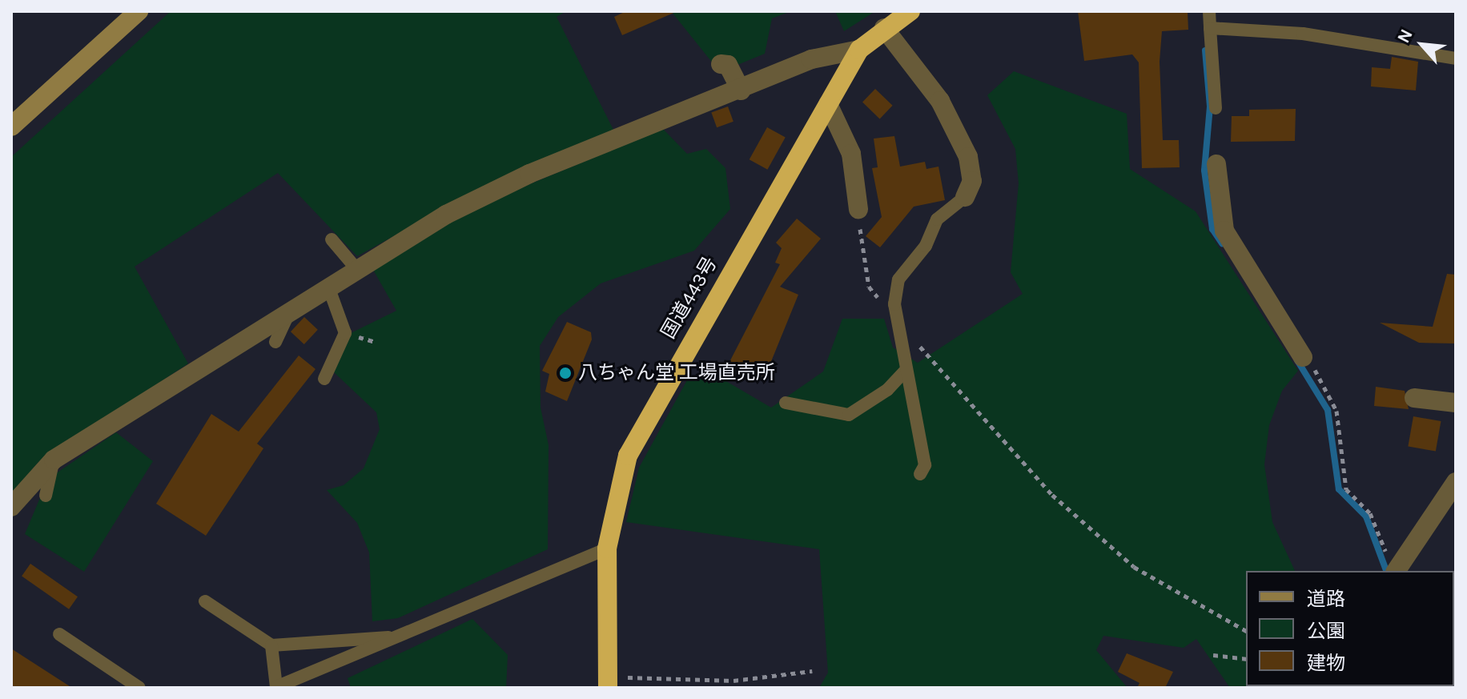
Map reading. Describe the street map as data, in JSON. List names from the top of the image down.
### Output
{
  "streets": {
    "highway": ["国道443号"]
  },
  "places": ["八ちゃん堂 工場直売所"],
  "legend": ["道路", "公園", "建物"],
  "north": "top left"
}
